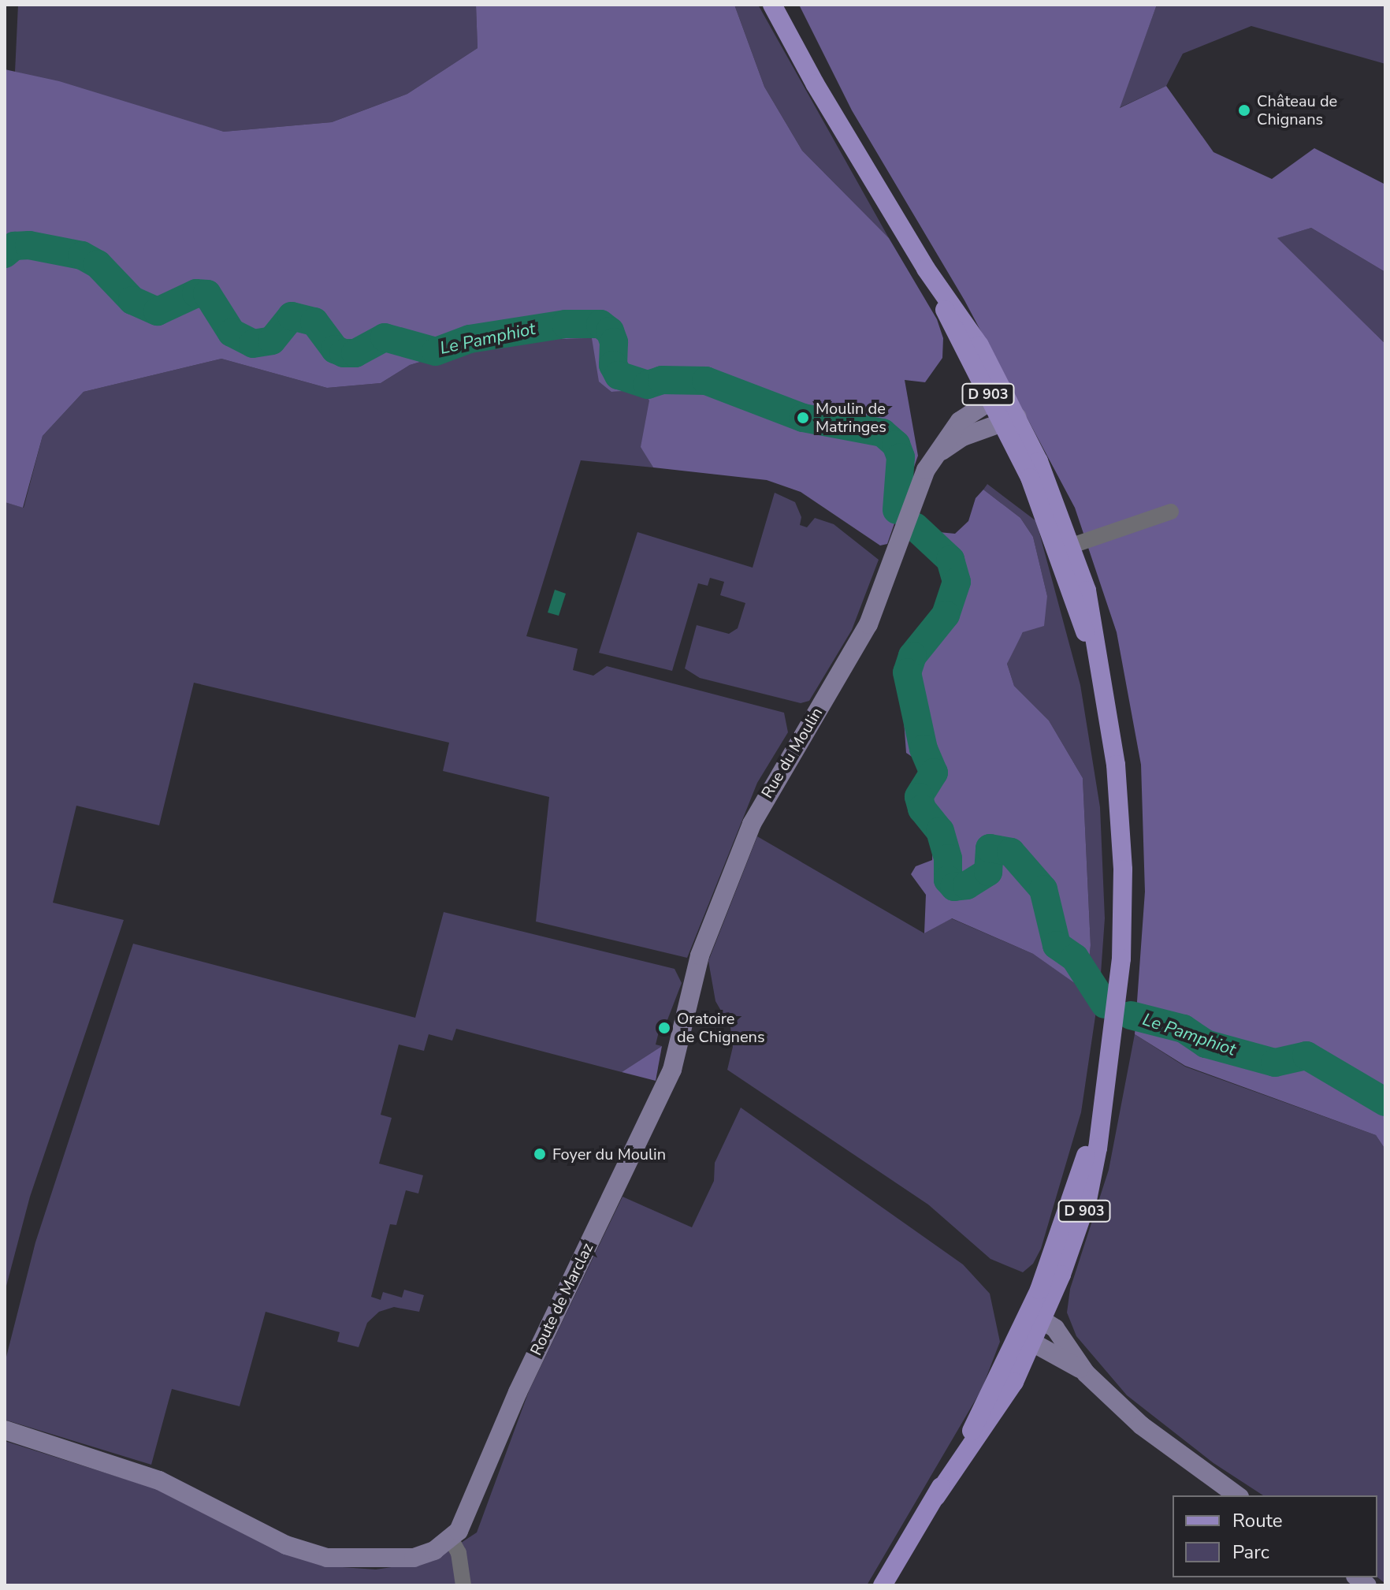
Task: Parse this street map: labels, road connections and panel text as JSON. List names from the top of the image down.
{
  "streets": {
    "main road": ["D 903"],
    "street": ["Rue du Moulin", "Route de Marclaz"]
  },
  "crossings": [
    ["D 903", "Rue du Moulin"],
    ["Rue du Moulin", "Route de Marclaz"]
  ],
  "water": ["Le Pamphiot"],
  "places": [
    "Château de Chignans",
    "Moulin de Matringes",
    "Oratoire de Chignens",
    "Foyer du Moulin"
  ],
  "legend": ["Route", "Parc"]
}
